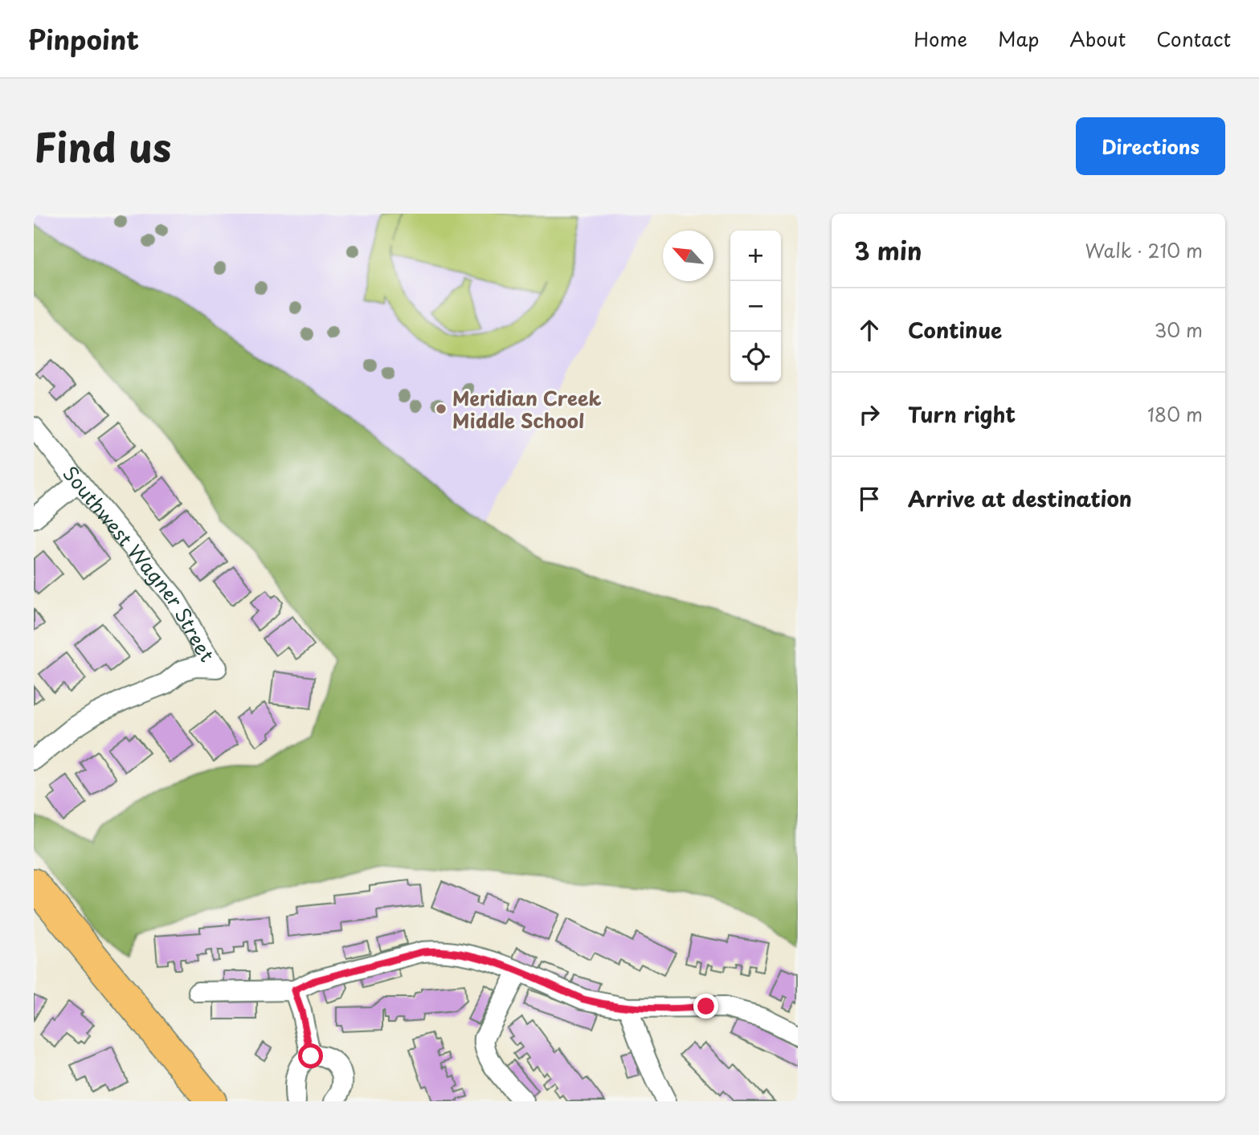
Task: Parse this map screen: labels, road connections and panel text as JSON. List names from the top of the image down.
{
  "streets": {
    "street": ["Southwest Wagner Street"]
  },
  "places": ["Meridian Creek Middle School"],
  "north": "top left",
  "page": {
    "header": "Pinpoint",
    "nav": [
      "Home",
      "Map",
      "About",
      "Contact"
    ],
    "title": "Find us",
    "buttons": "Directions",
    "heading": ["3 min", "Walk · 210 m"],
    "map_buttons": ["+", "−"],
    "list": [
      ["Continue", "30 m"],
      ["Turn right", "180 m"],
      "Arrive at destination"
    ]
  }
}
